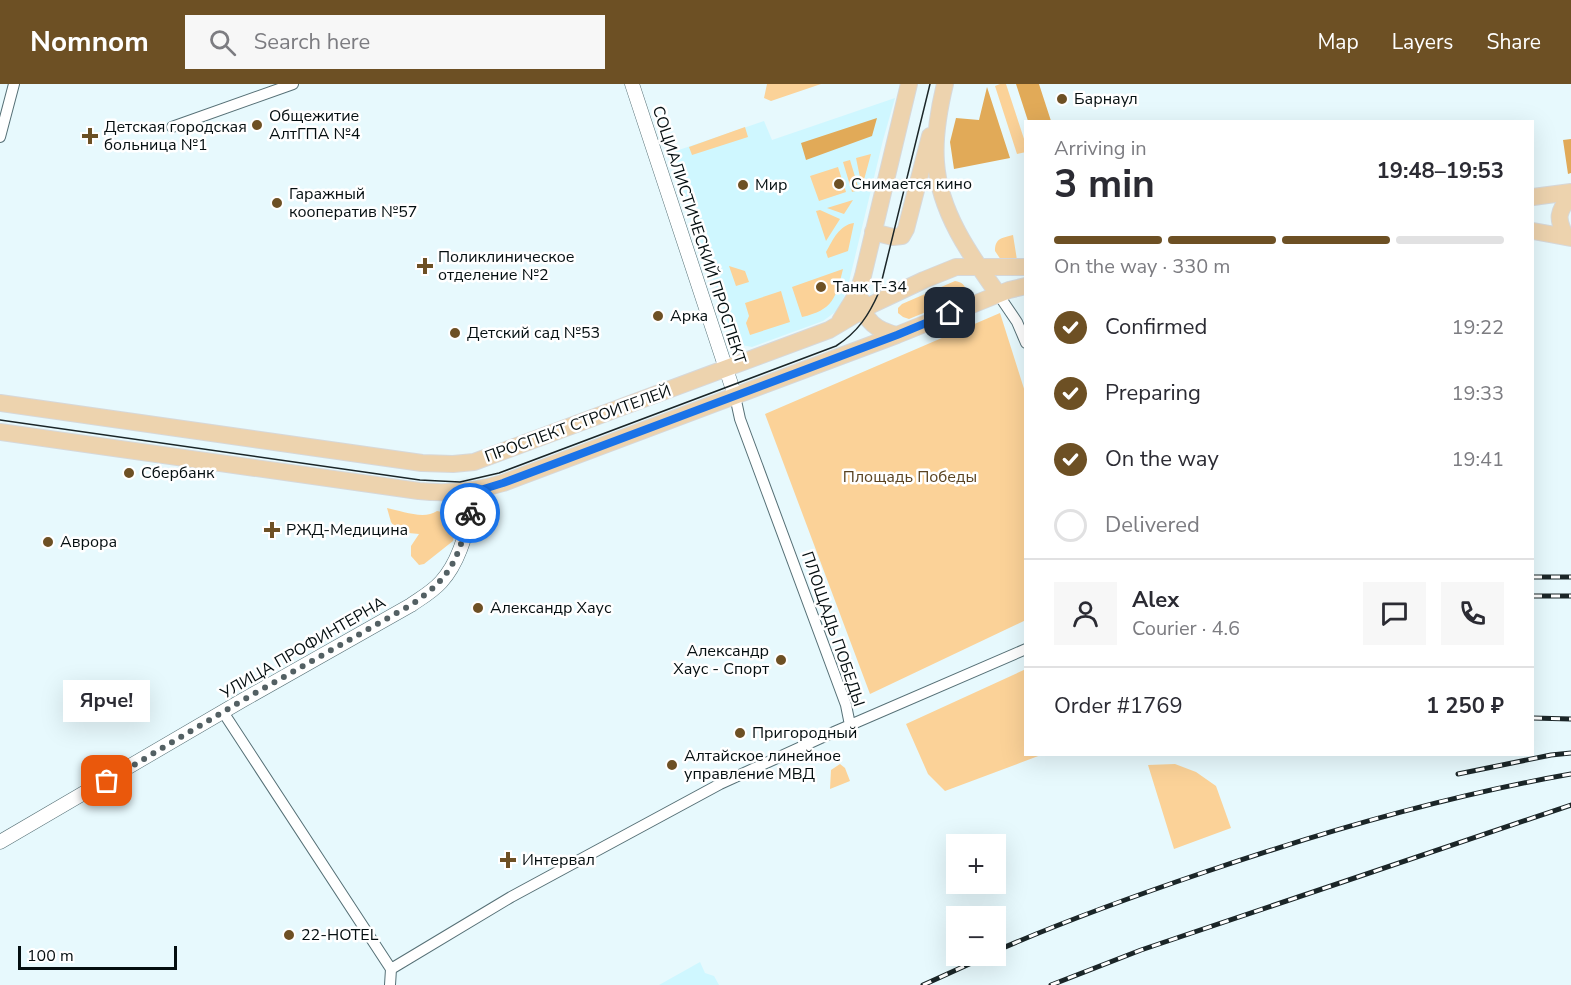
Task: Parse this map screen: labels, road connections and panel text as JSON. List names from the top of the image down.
{
  "streets": {
    "main road": ["ПРОСПЕКТ СТРОИТЕЛЕЙ"],
    "street": ["СОЦИАЛИСТИЧЕСКИЙ ПРОСПЕКТ", "ПЛОЩАДЬ ПОБЕДЫ", "УЛИЦА ПРОФИНТЕРНА"]
  },
  "crossings": [
    ["СОЦИАЛИСТИЧЕСКИЙ ПРОСПЕКТ", "ПРОСПЕКТ СТРОИТЕЛЕЙ"],
    ["СОЦИАЛИСТИЧЕСКИЙ ПРОСПЕКТ", "ПЛОЩАДЬ ПОБЕДЫ"],
    ["ПРОСПЕКТ СТРОИТЕЛЕЙ", "ПЛОЩАДЬ ПОБЕДЫ"],
    ["ПРОСПЕКТ СТРОИТЕЛЕЙ", "УЛИЦА ПРОФИНТЕРНА"]
  ],
  "parks": ["Площадь Победы"],
  "places": {
    "other": [
      "Барнаул",
      "Общежитие АлтГПА №4",
      "Снимается кино",
      "Мир",
      "Гаражный кооператив №57",
      "Танк Т-34",
      "Арка",
      "Детский сад №53",
      "Сбербанк",
      "Аврора",
      "Александр Хаус",
      "Александр Хаус - Спорт",
      "Пригородный",
      "Алтайское линейное управление МВД",
      "Ярче!",
      "22-HOTEL"
    ],
    "health": [
      "Детская городская больница №1",
      "Поликлиническое отделение №2",
      "РЖД-Медицина",
      "Интервал"
    ]
  },
  "scale_bar": "100 m",
  "page": {
    "header": "Nomnom",
    "search": "Search here",
    "nav": ["Map", "Layers", "Share"],
    "heading": ["3 min", "Arriving in", "19:48–19:53"],
    "panel": [
      "Alex",
      "Courier · 4.6",
      "Order #1769",
      "1 250 ₽"
    ],
    "bar": "On the way · 330 m",
    "list": [
      ["Confirmed", "19:22"],
      ["Preparing", "19:33"],
      ["On the way", "19:41"],
      "Delivered"
    ],
    "bubble": "Ярче!",
    "map_buttons": ["+", "−"],
    "scale": "100 m"
  }
}
